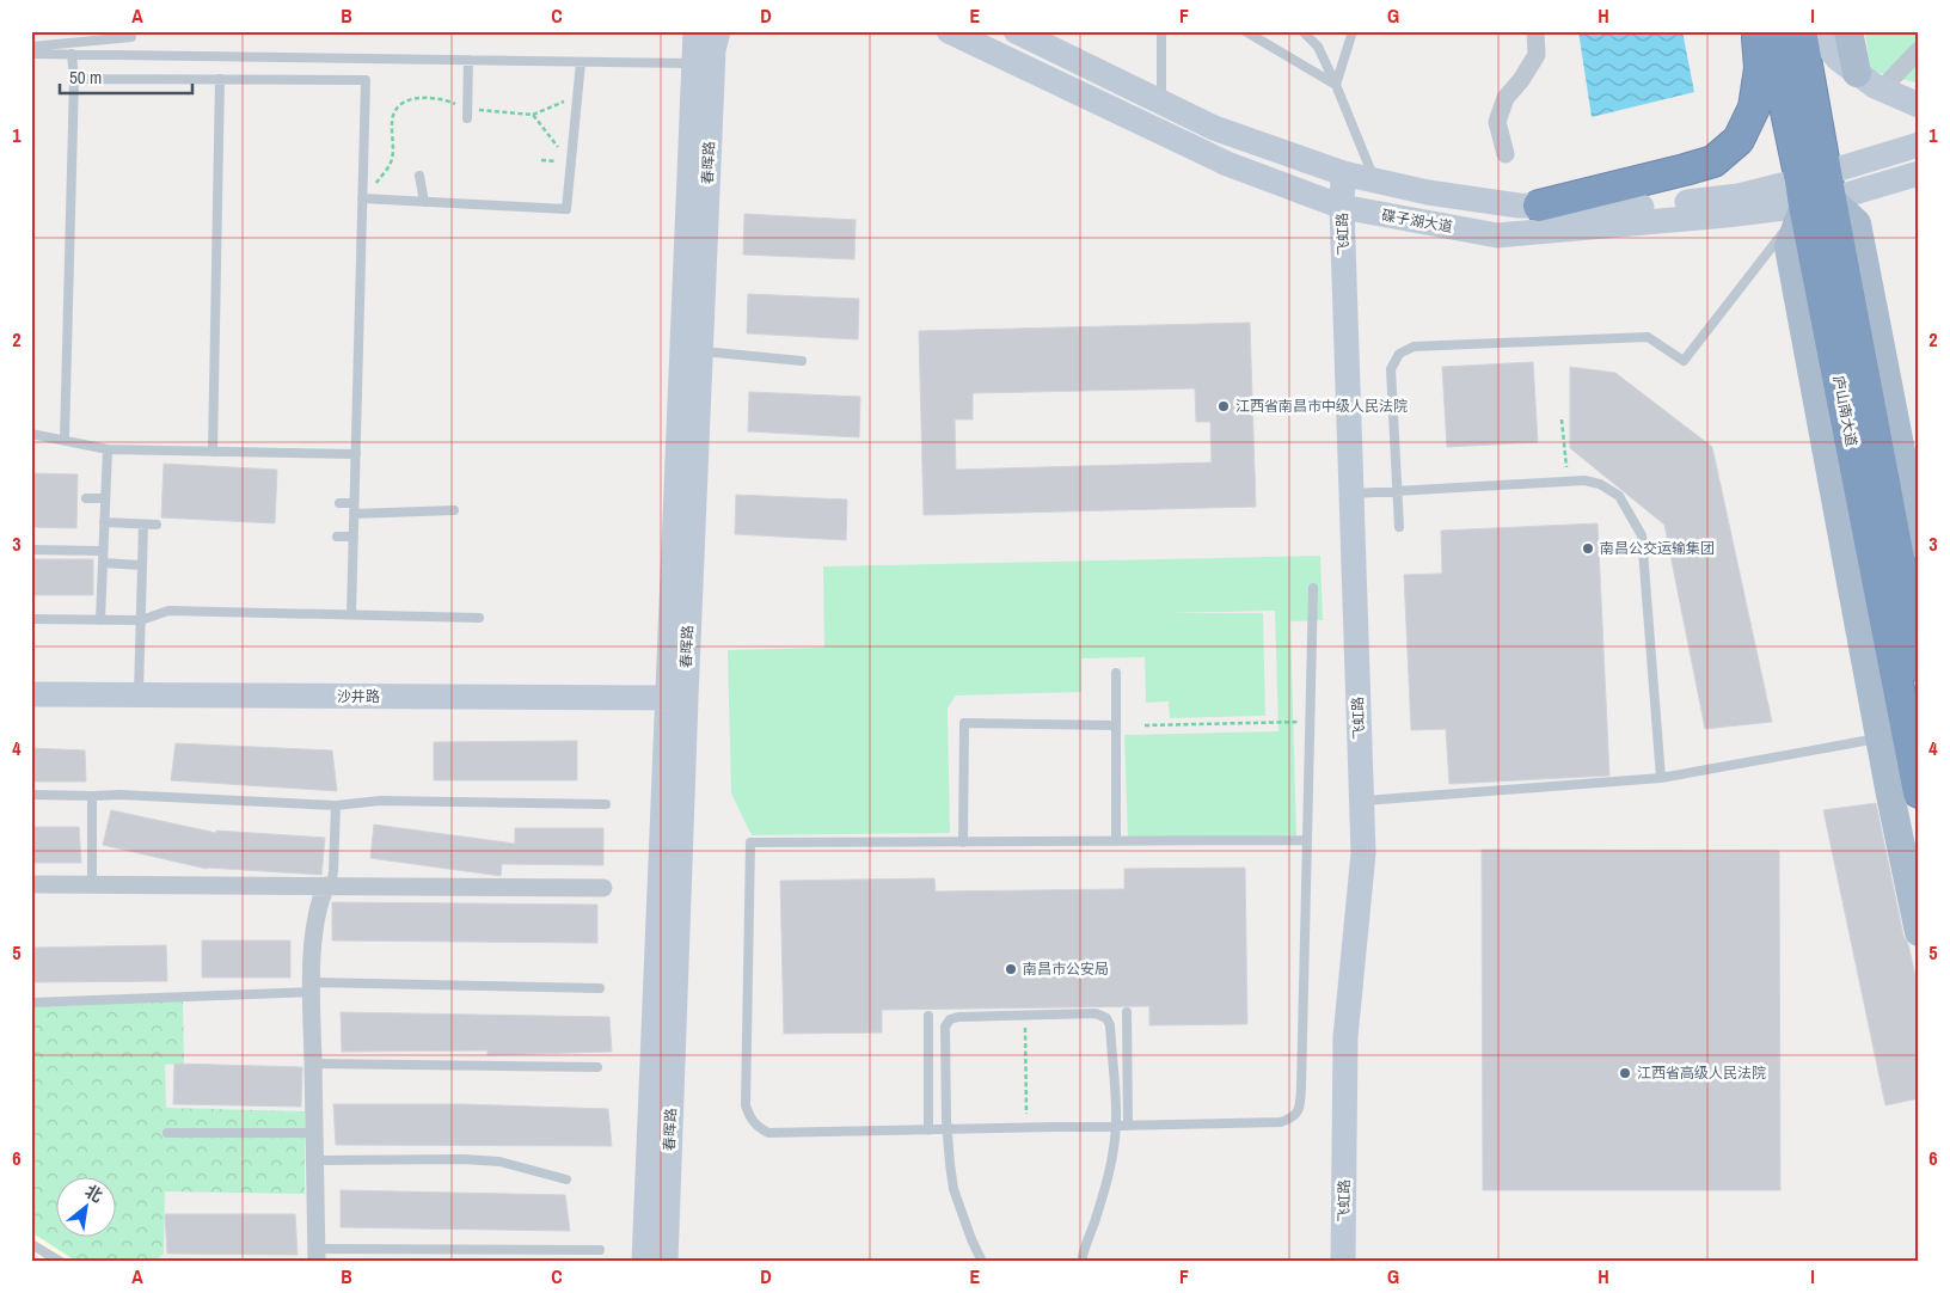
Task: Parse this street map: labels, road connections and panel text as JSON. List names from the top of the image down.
{
  "streets": {
    "highway": ["庐山南大道"],
    "street": [
      "春晖路",
      "碟子湖大道",
      "飞虹路",
      "沙井路"
    ]
  },
  "crossings": [
    ["春晖路", "沙井路"],
    ["碟子湖大道", "飞虹路"],
    ["碟子湖大道", "庐山南大道"]
  ],
  "places": [
    "江西省南昌市中级人民法院",
    "南昌公交运输集团",
    "南昌市公安局",
    "江西省高级人民法院"
  ],
  "scale_bar": "50 m",
  "north": "top right",
  "grid": {
    "columns": [
      "A",
      "B",
      "C",
      "D",
      "E",
      "F",
      "G",
      "H",
      "I"
    ],
    "rows": [
      "1",
      "2",
      "3",
      "4",
      "5",
      "6"
    ]
  }
}
